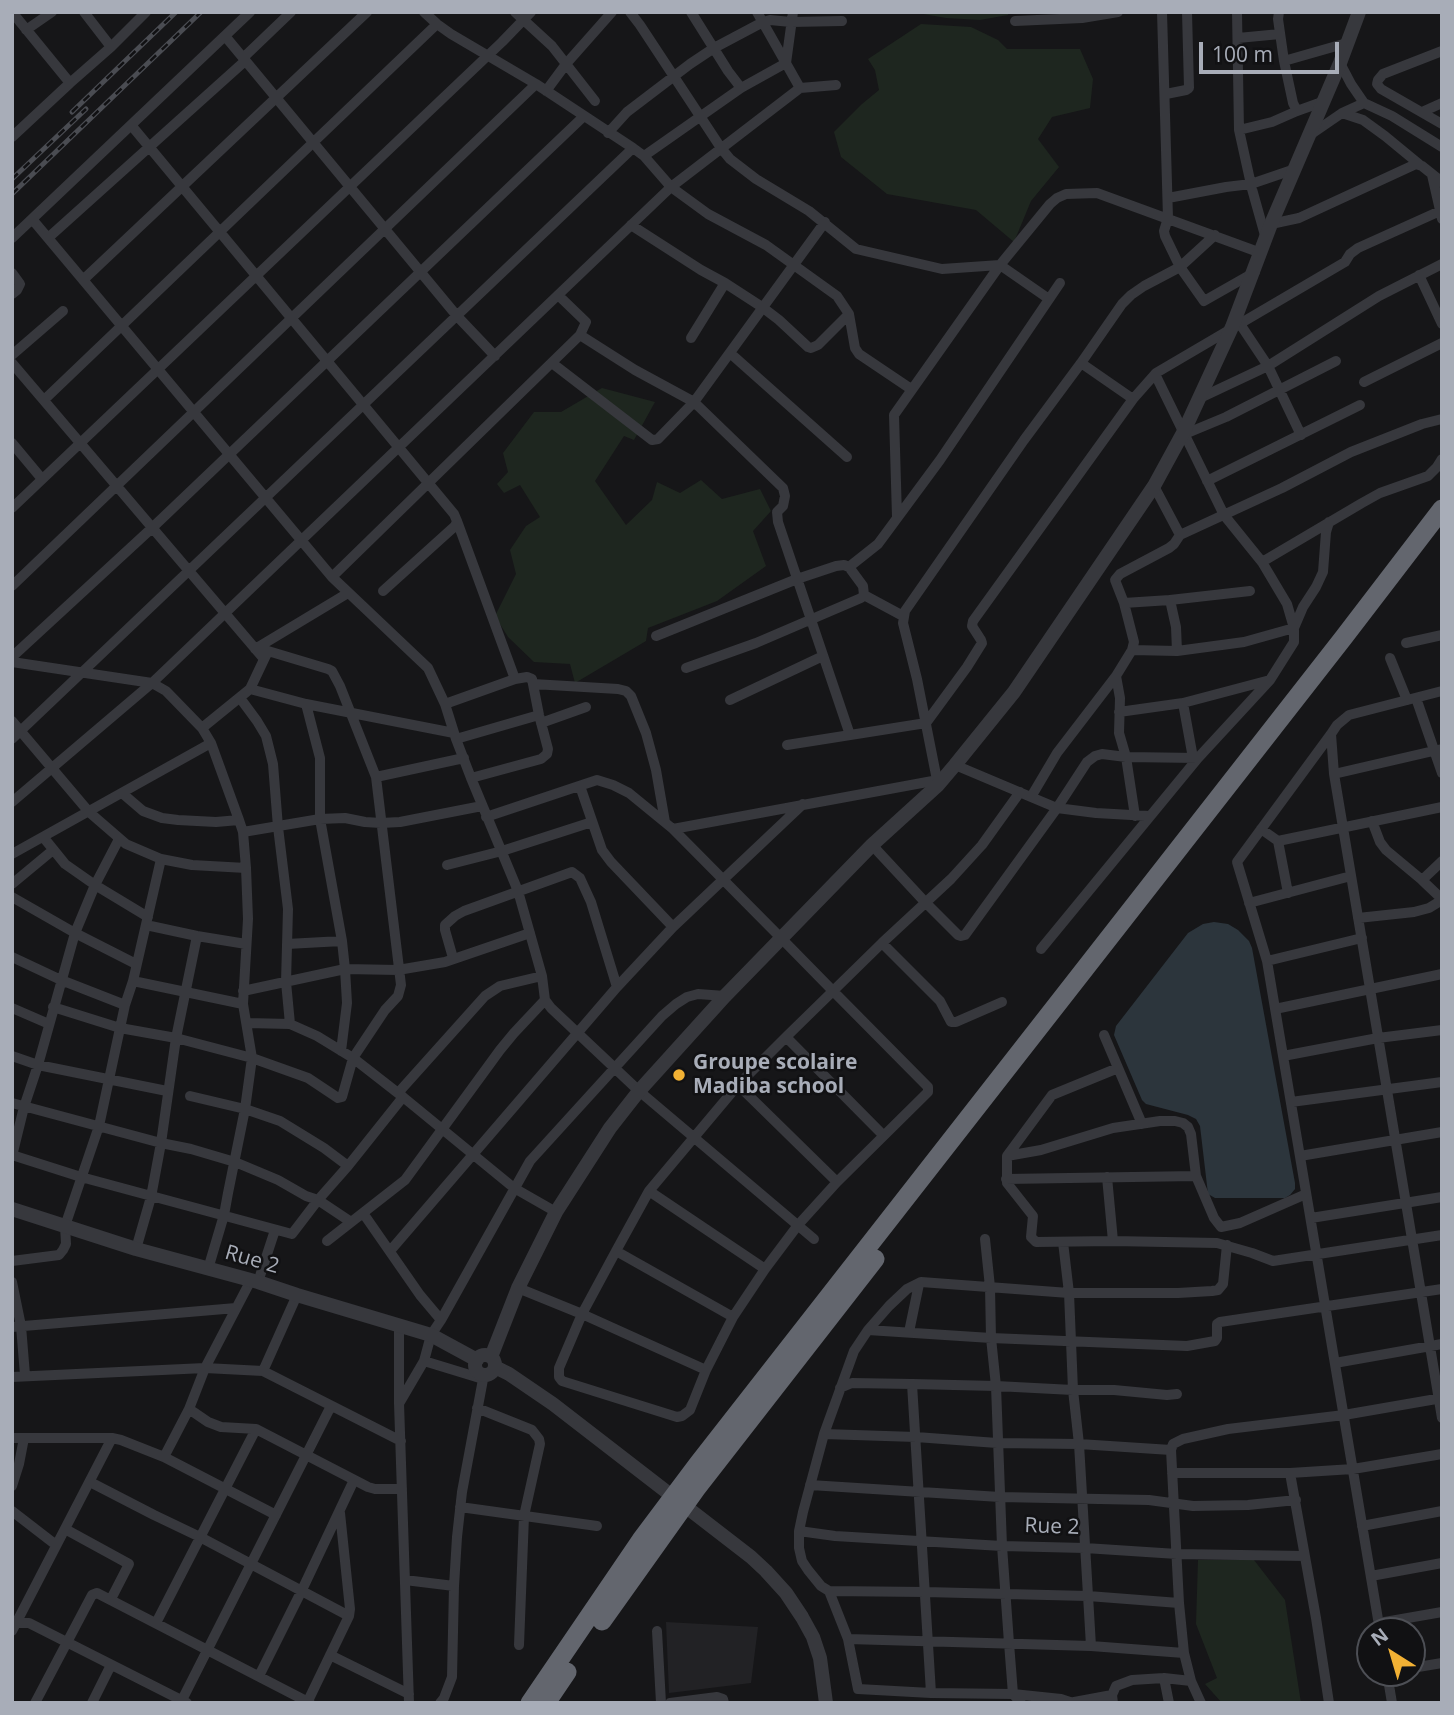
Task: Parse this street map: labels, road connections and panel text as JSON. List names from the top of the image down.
{
  "streets": {
    "street": ["Rue 2"]
  },
  "places": ["Groupe scolaire Madiba school"],
  "scale_bar": "100 m",
  "north": "top left"
}
